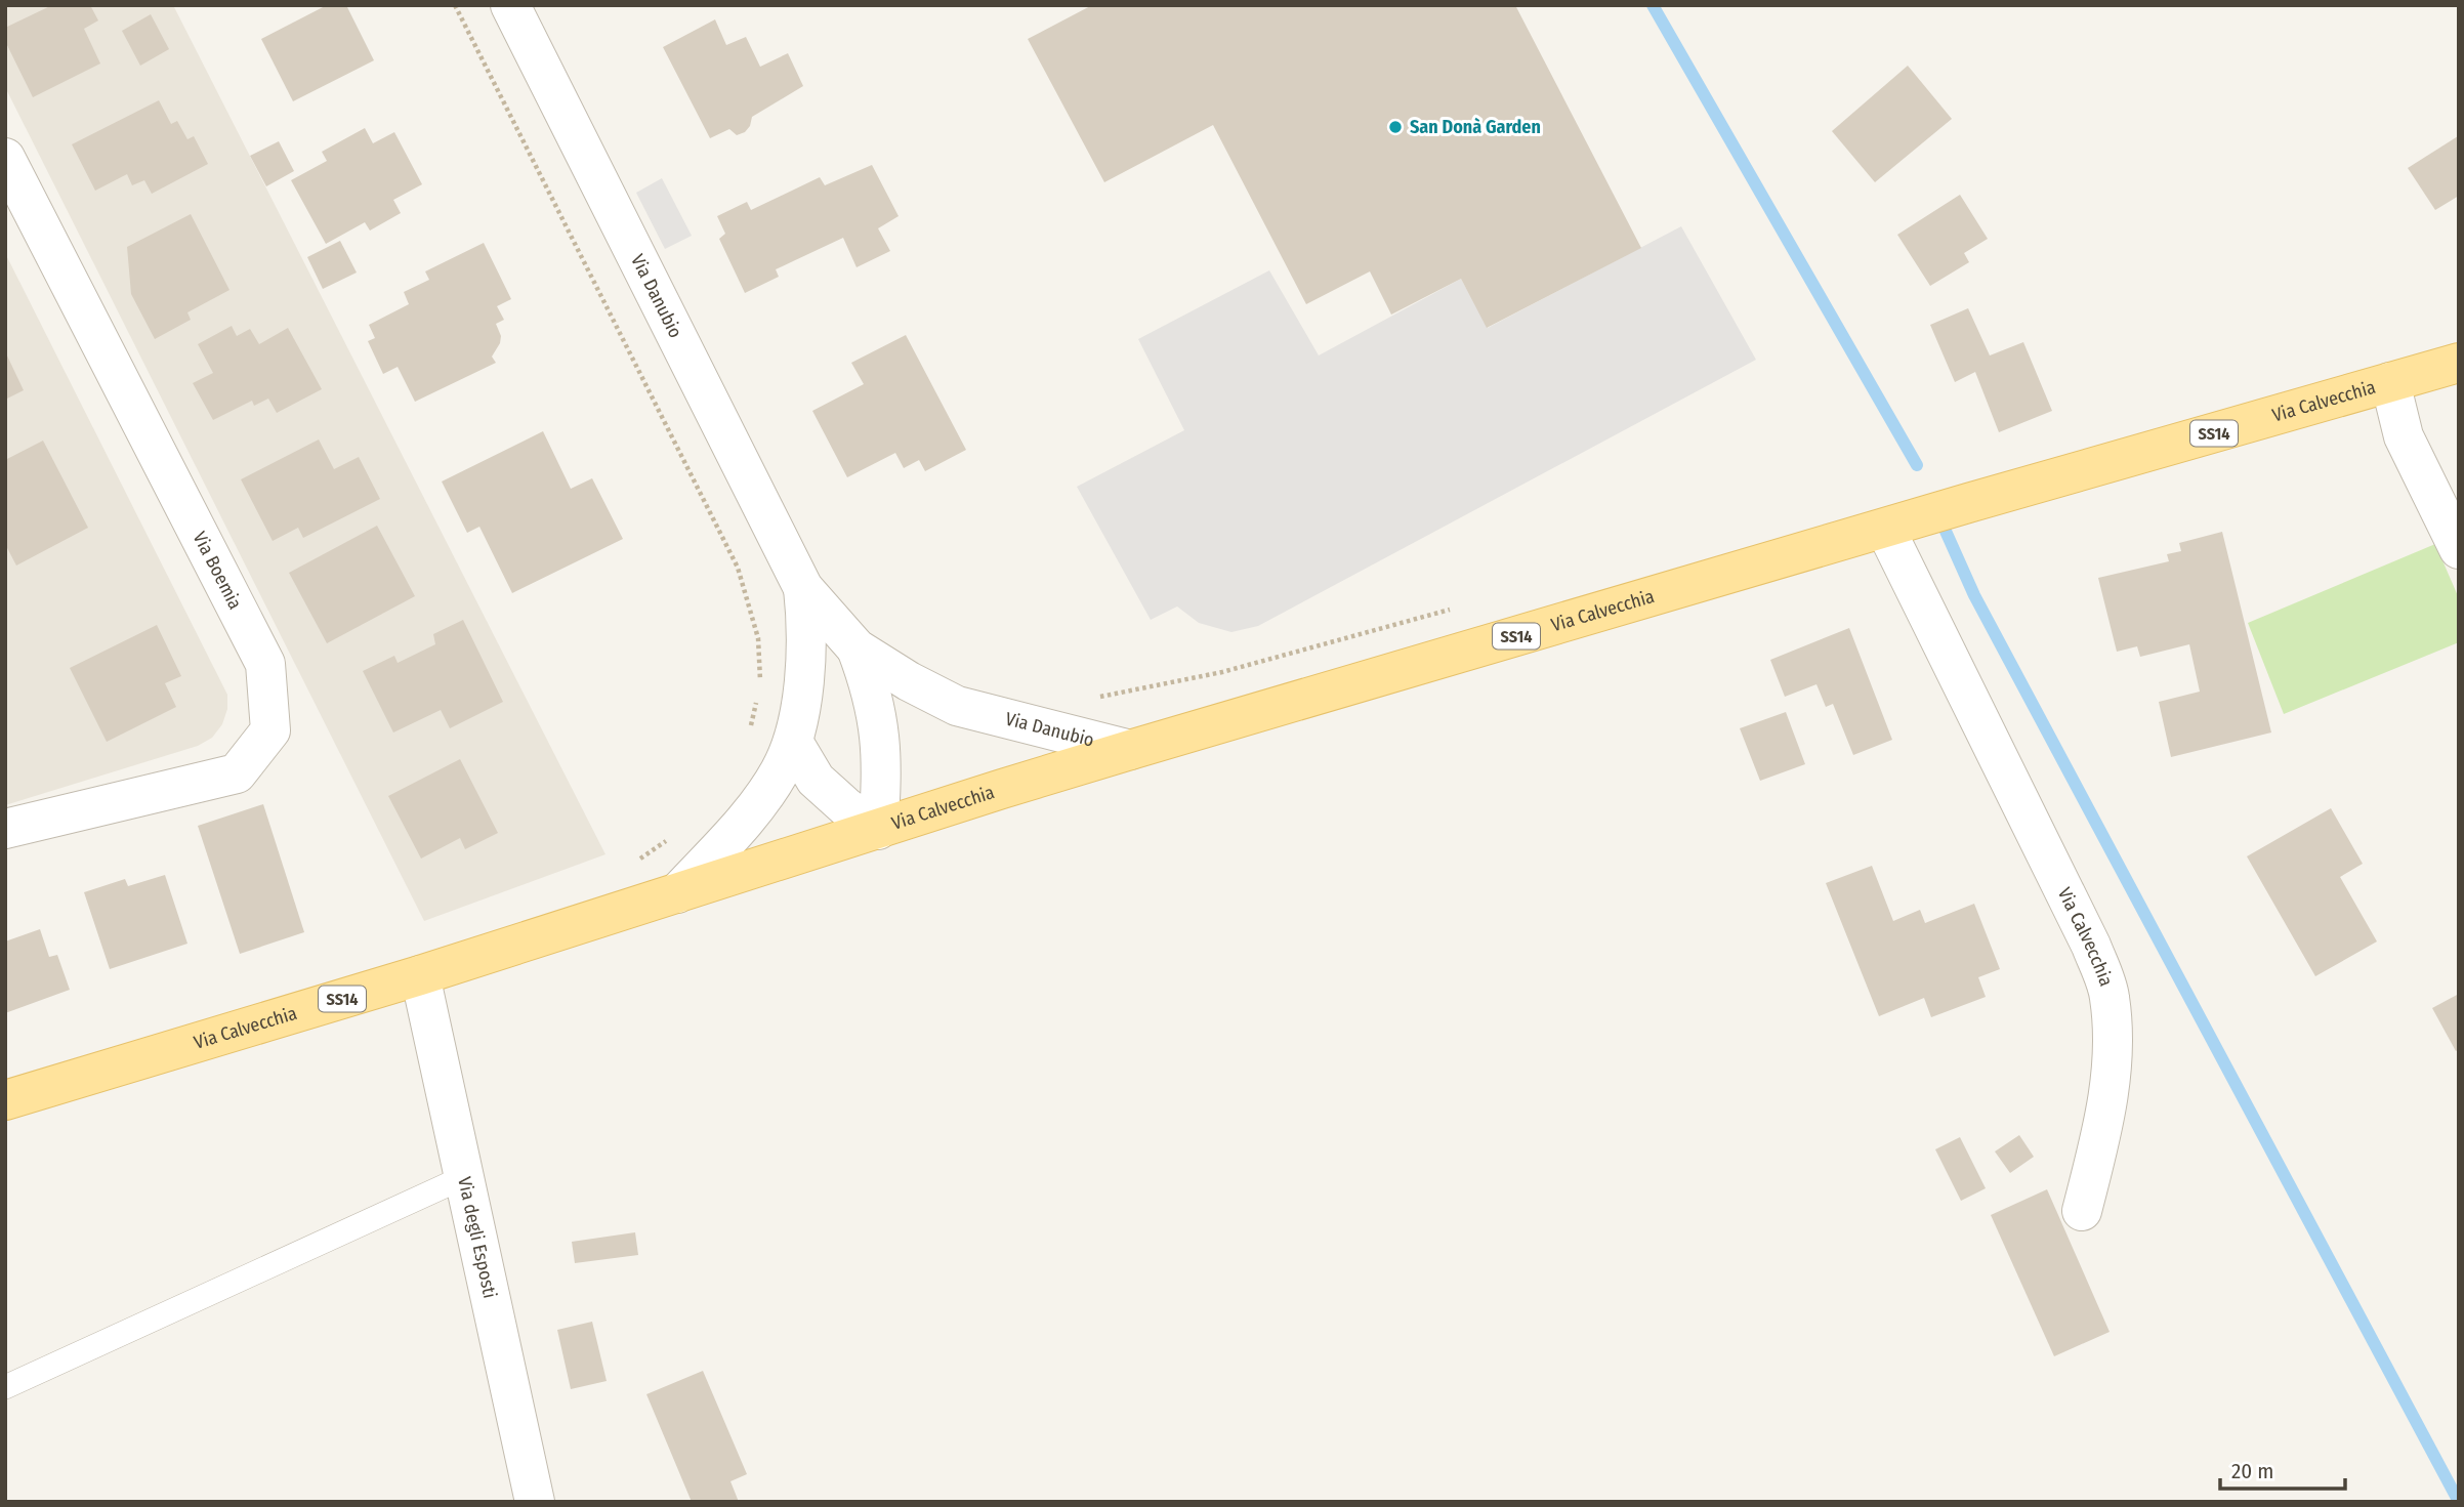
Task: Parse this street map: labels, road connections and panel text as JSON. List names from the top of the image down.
{
  "streets": {
    "main road": ["Via Calvecchia", "SS14"],
    "street": ["Via Danubio", "Via Boemia", "Via degli Esposti"]
  },
  "crossings": [
    ["Via Danubio", "Via Calvecchia"],
    ["Via Calvecchia", "Via degli Esposti"]
  ],
  "places": ["San Donà Garden"],
  "scale_bar": "20 m"
}
